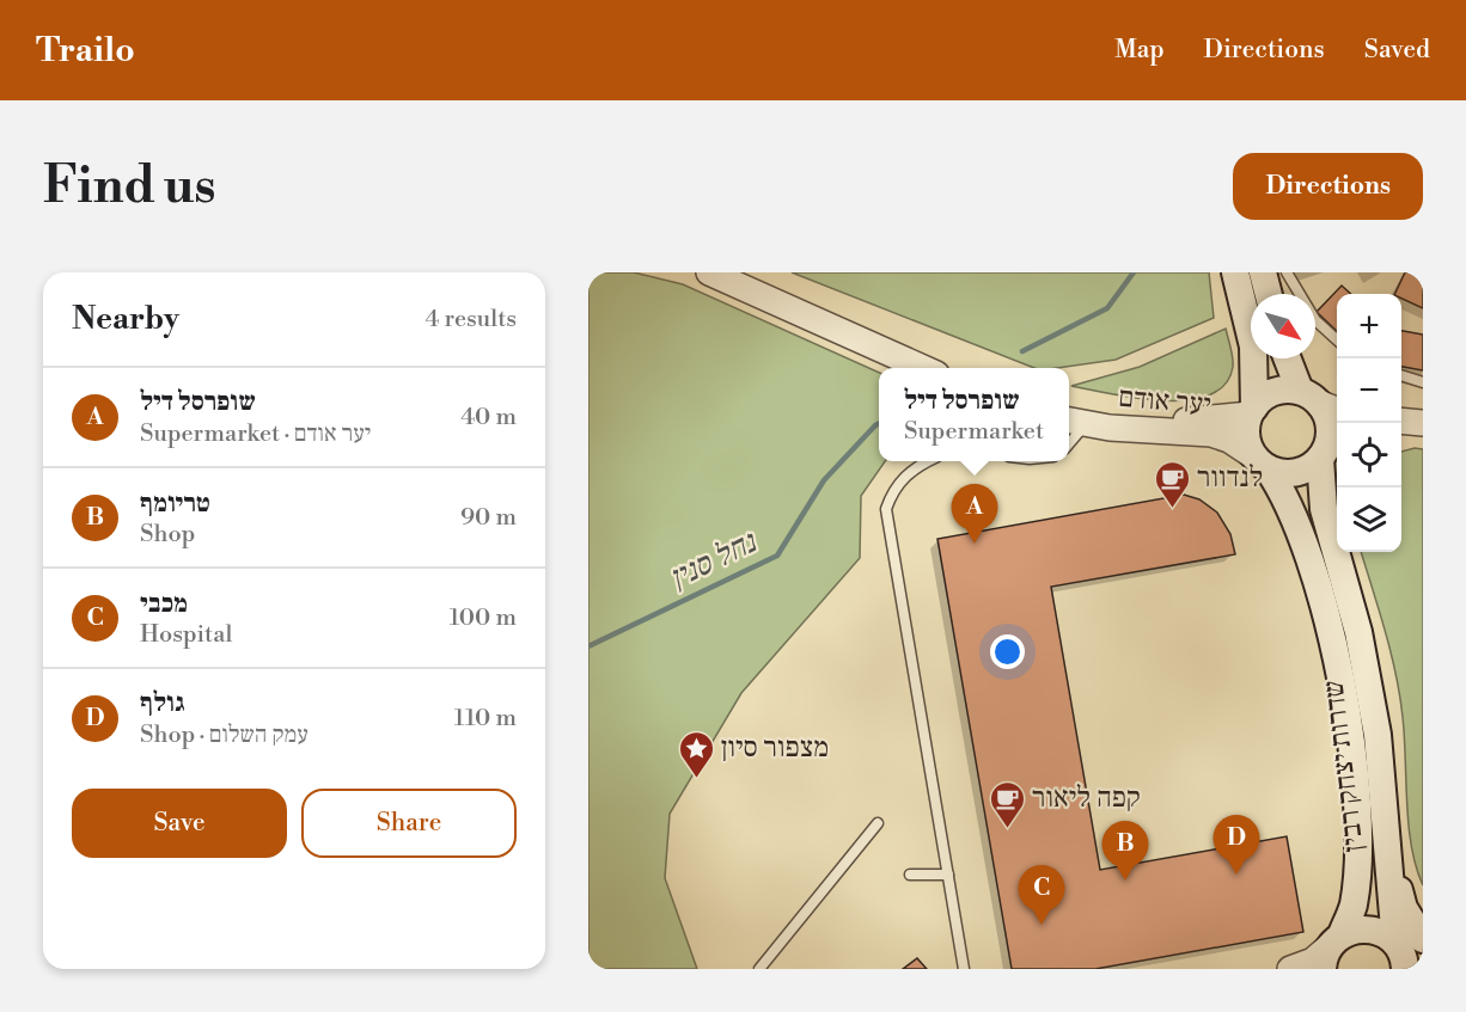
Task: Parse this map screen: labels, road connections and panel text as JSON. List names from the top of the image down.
{
  "streets": {
    "main road": ["שדרות יצחק רבין"],
    "street": ["יער אודם"]
  },
  "crossings": [
    ["יער אודם", "שדרות יצחק רבין"]
  ],
  "water": ["נחל סנין"],
  "places": {
    "cafe": ["לנדוור", "קפה ליאור"],
    "place": ["מצפור סיון"]
  },
  "north": "bottom right",
  "page": {
    "header": "Trailo",
    "nav": ["Map", "Directions", "Saved"],
    "buttons": [
      "Directions",
      ["Save", "Share"]
    ],
    "title": "Find us",
    "heading": ["Nearby", "4 results"],
    "map_buttons": ["+", "−"],
    "list": [
      {
        "mark": "A",
        "name": "שופרסל דיל",
        "note": "Supermarket · יער אודם",
        "value": "40 m"
      },
      {
        "mark": "B",
        "name": "טריומף",
        "note": "Shop",
        "value": "90 m"
      },
      {
        "mark": "C",
        "name": "מכבי",
        "note": "Hospital",
        "value": "100 m"
      },
      {
        "mark": "D",
        "name": "גולף",
        "note": "Shop · עמק השלום",
        "value": "110 m"
      }
    ],
    "popup": ["שופרסל דיל", "Supermarket"],
    "pins": [
      "A",
      "D",
      "B",
      "C"
    ]
  }
}
